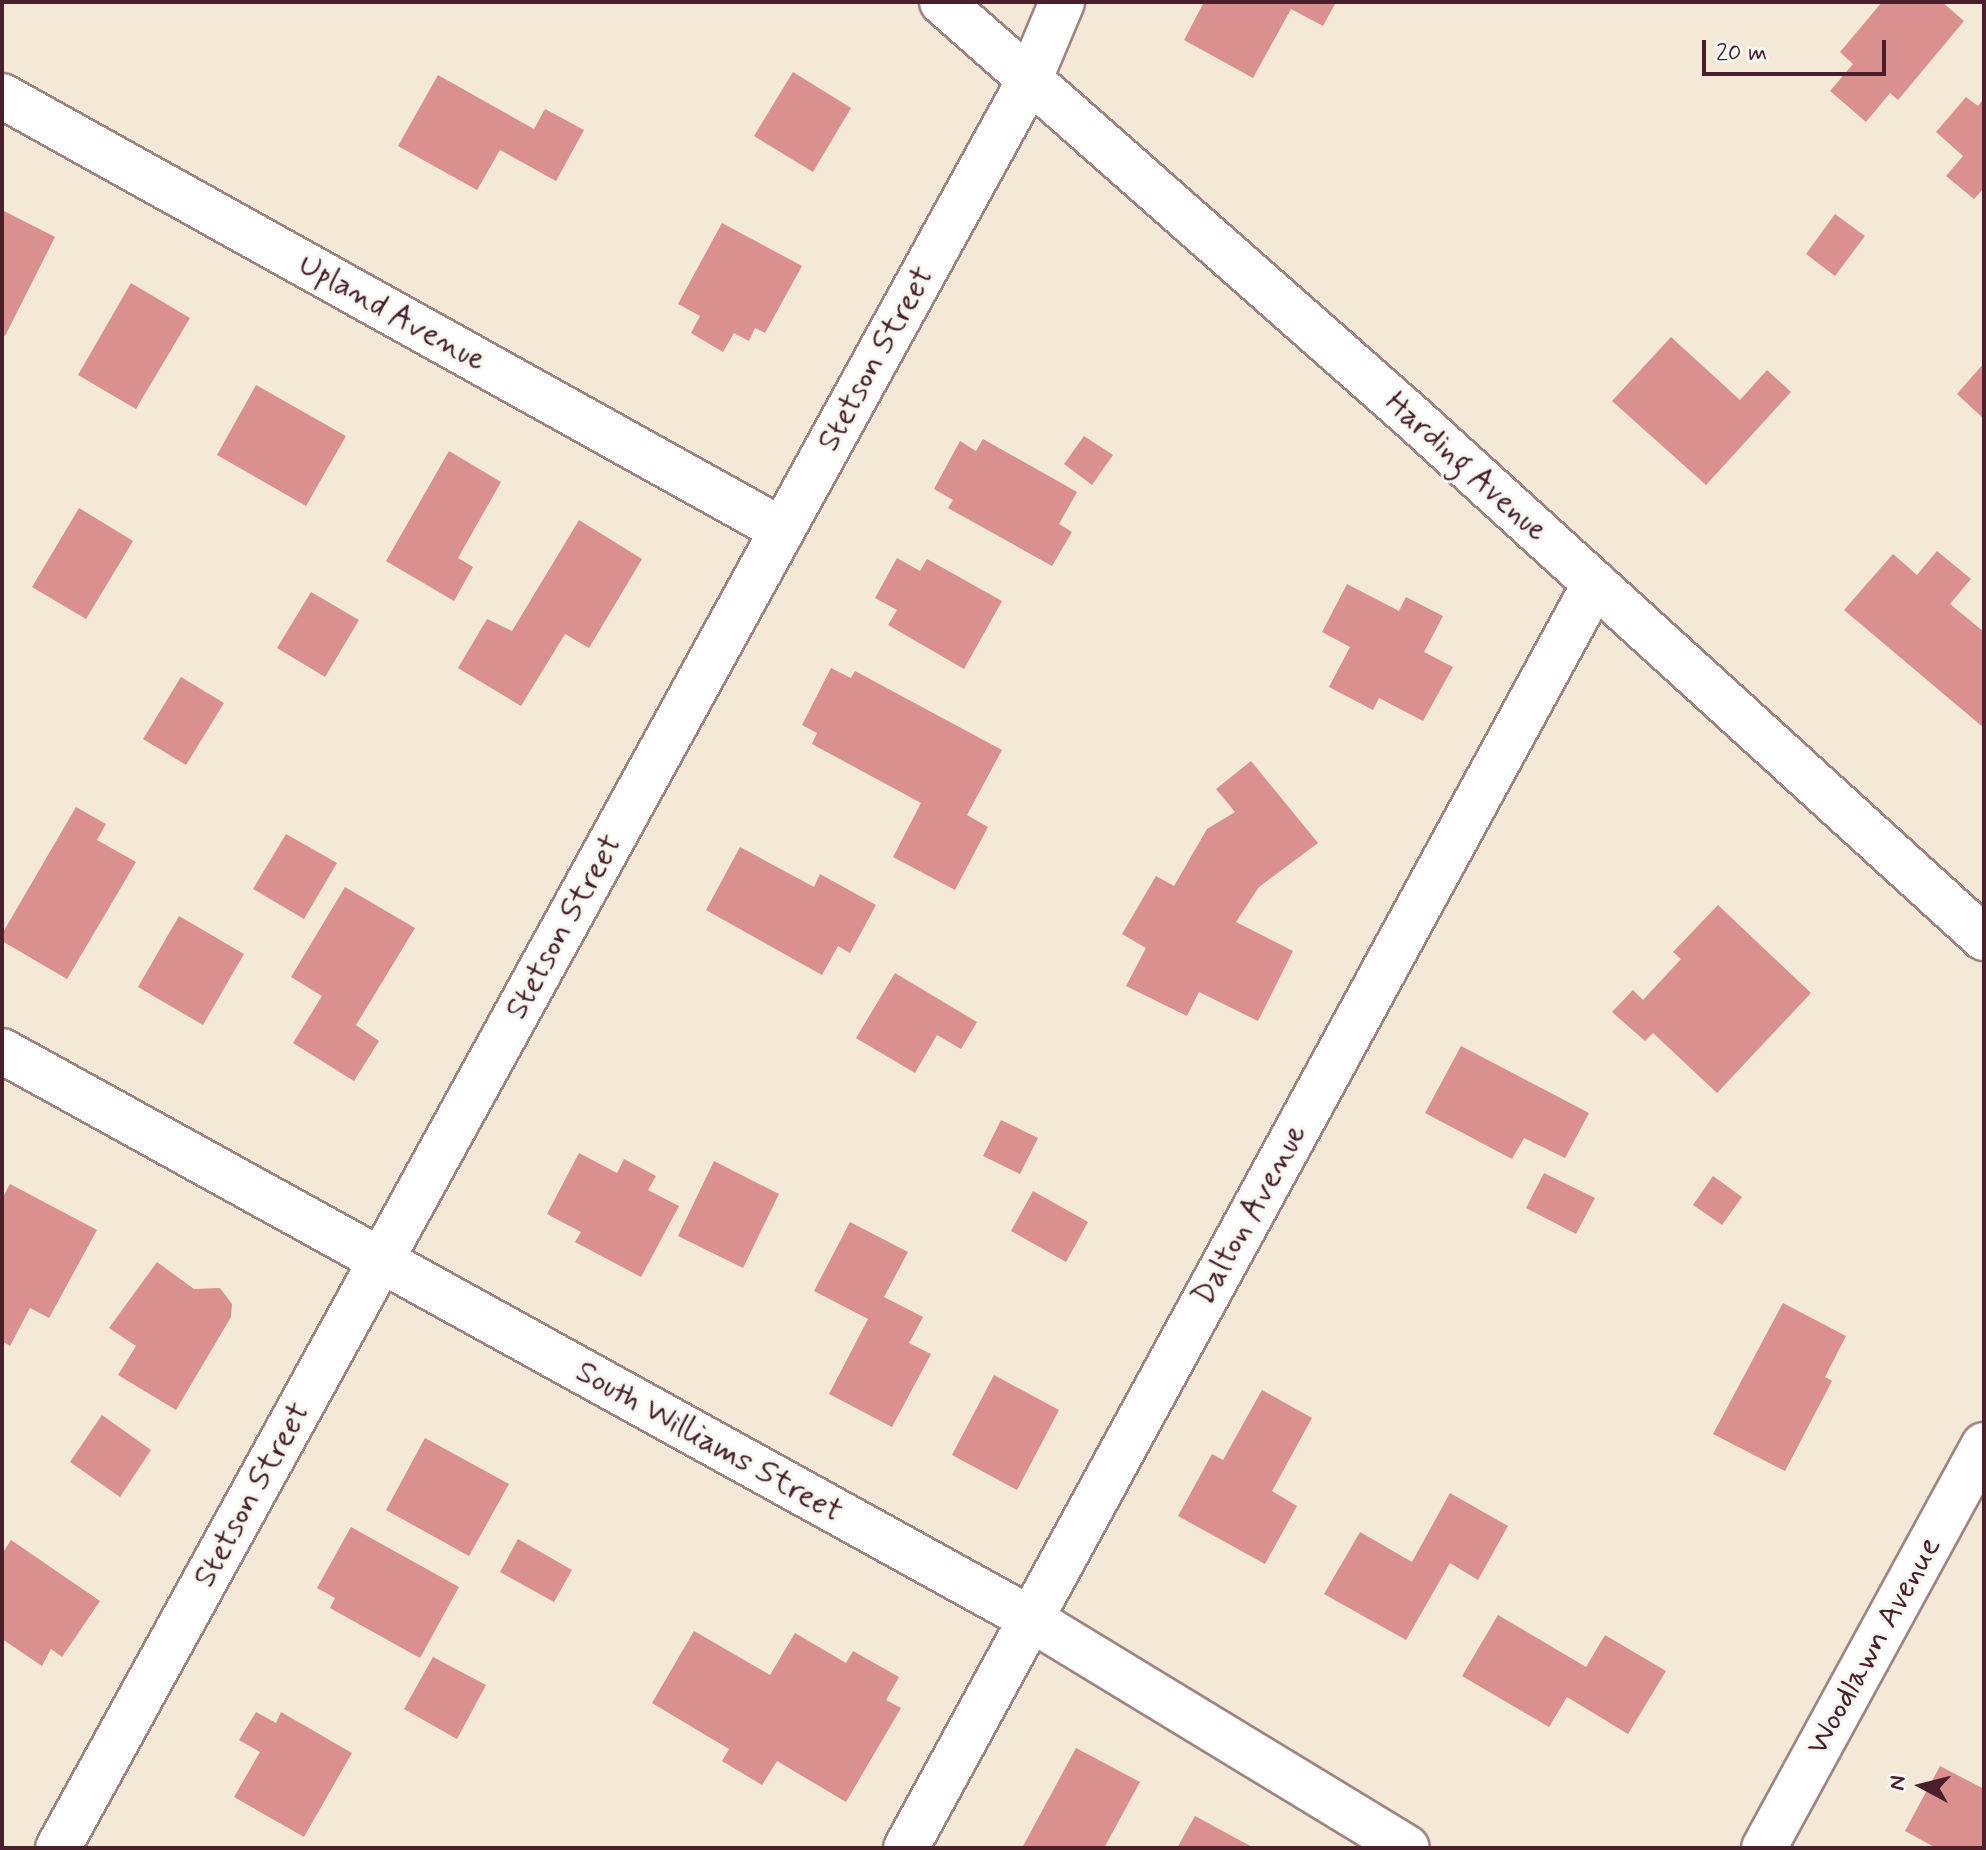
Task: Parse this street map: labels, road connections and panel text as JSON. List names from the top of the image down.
{
  "streets": {
    "street": [
      "Upland Avenue",
      "Stetson Street",
      "Harding Avenue",
      "Dalton Avenue",
      "South Williams Street",
      "Woodlawn Avenue"
    ]
  },
  "crossings": [
    ["Upland Avenue", "Stetson Street"],
    ["Stetson Street", "Harding Avenue"],
    ["Stetson Street", "South Williams Street"],
    ["Harding Avenue", "Dalton Avenue"],
    ["Dalton Avenue", "South Williams Street"]
  ],
  "scale_bar": "20 m",
  "north": "left"
}
